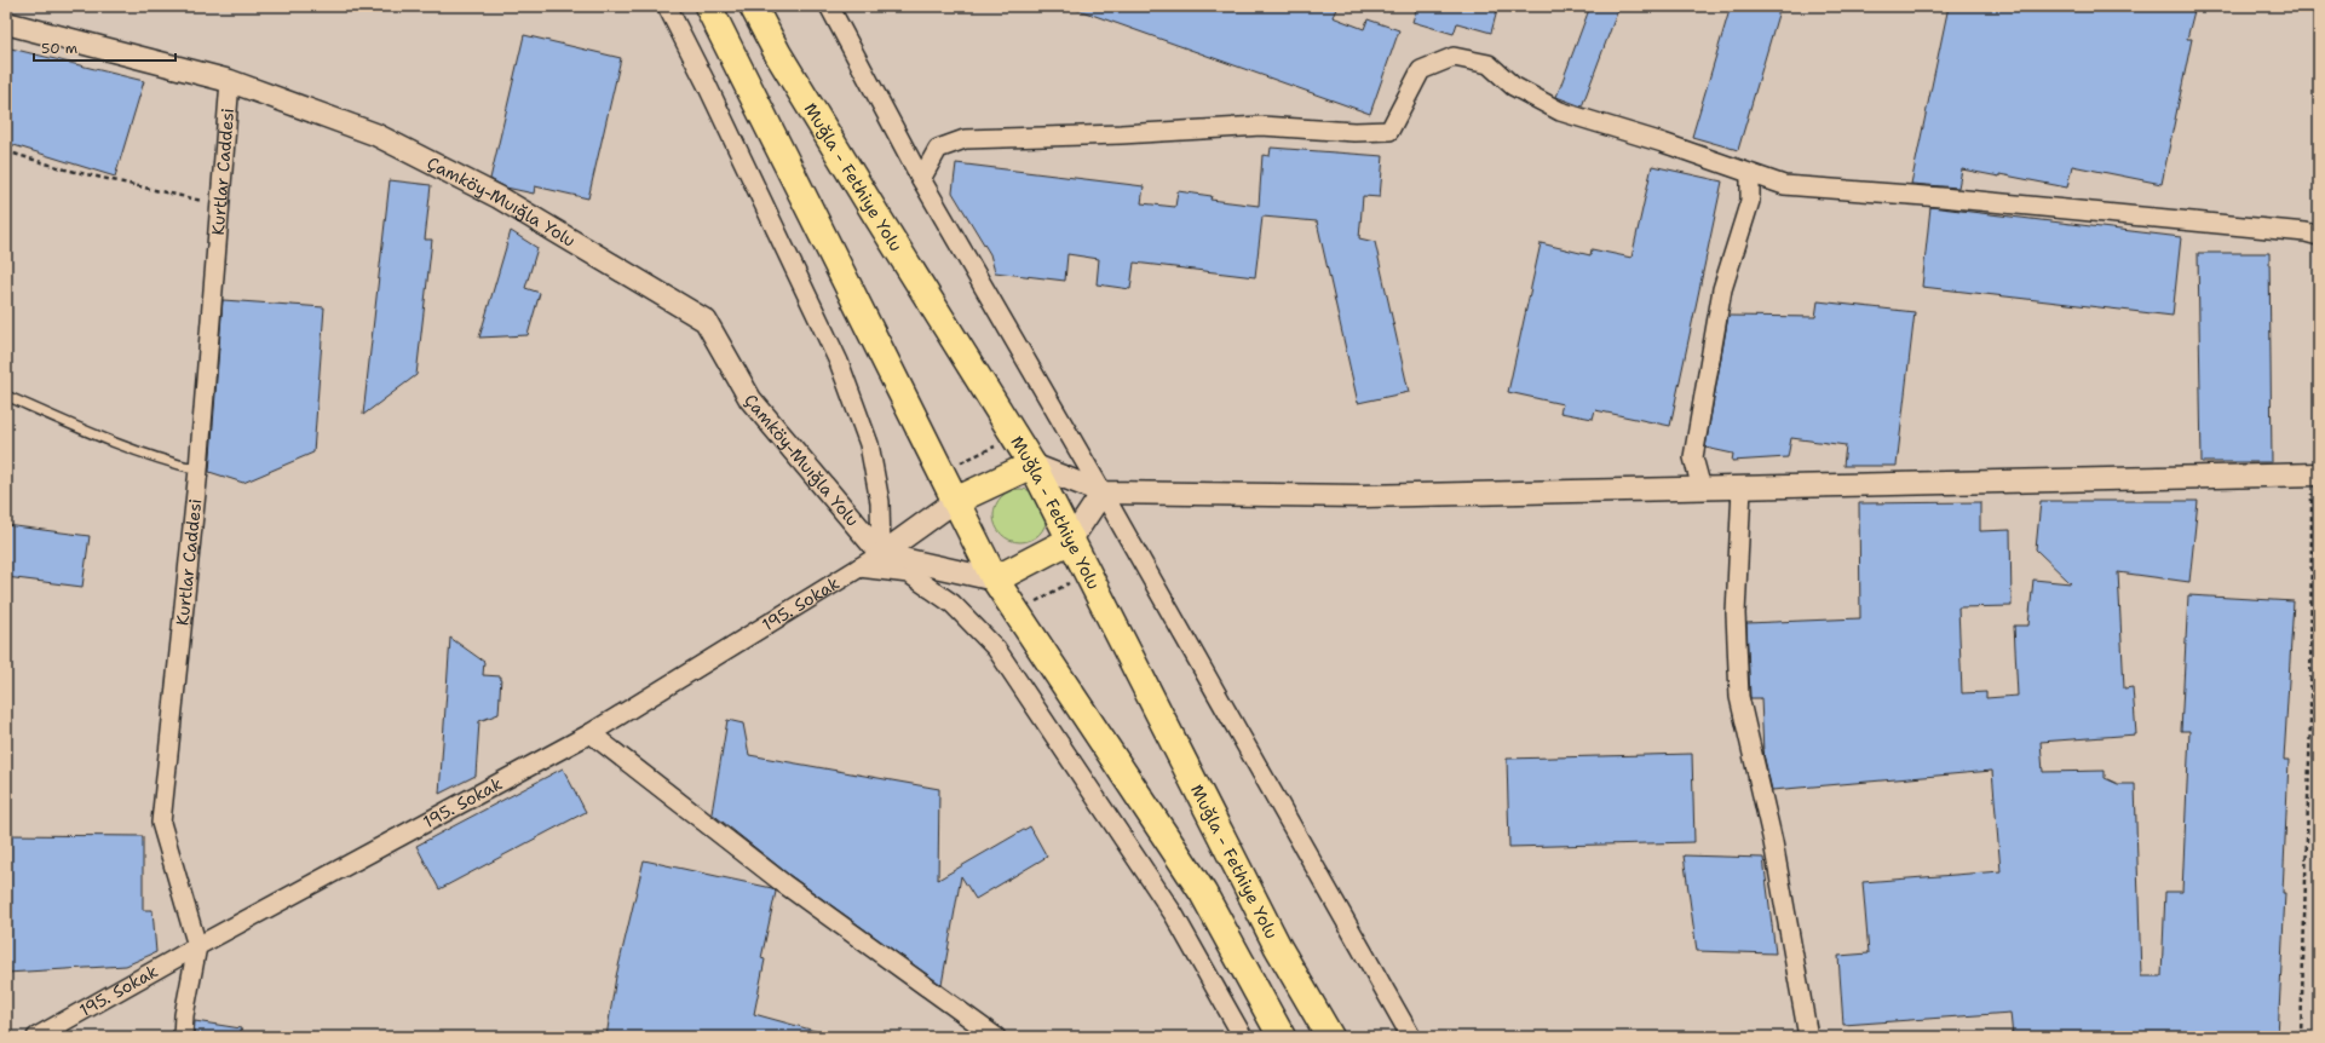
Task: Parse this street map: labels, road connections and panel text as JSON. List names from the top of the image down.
{
  "streets": {
    "highway": ["Muğla - Fethiye Yolu"],
    "street": ["Kurtlar Caddesi", "Çamköy-Muığla Yolu", "195. Sokak"]
  },
  "crossings": [
    ["Kurtlar Caddesi", "Çamköy-Muığla Yolu"],
    ["Kurtlar Caddesi", "195. Sokak"],
    ["Çamköy-Muığla Yolu", "195. Sokak"]
  ],
  "scale_bar": "50 m"
}
